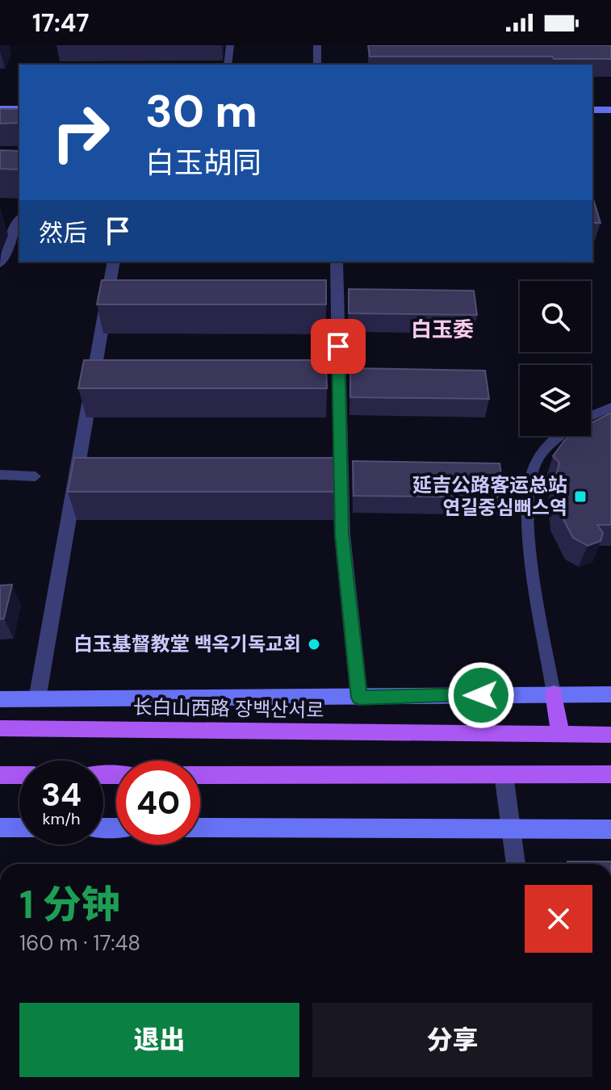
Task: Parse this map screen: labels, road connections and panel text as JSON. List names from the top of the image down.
{
  "streets": {
    "main road": ["长白山西路 장백산서로"]
  },
  "districts": ["白玉委"],
  "places": {
    "transit": ["延吉公路客运总站 연길중심뻐스역"],
    "other": ["白玉基督教堂 백옥기독교회"]
  },
  "page": {
    "status": "17:47",
    "turn": ["30 m", "白玉胡同"],
    "then": "然后",
    "speed": "34 km/h",
    "limit": "40",
    "heading": ["1 分钟", "160 m · 17:48"],
    "buttons": ["退出", "分享"]
  }
}
